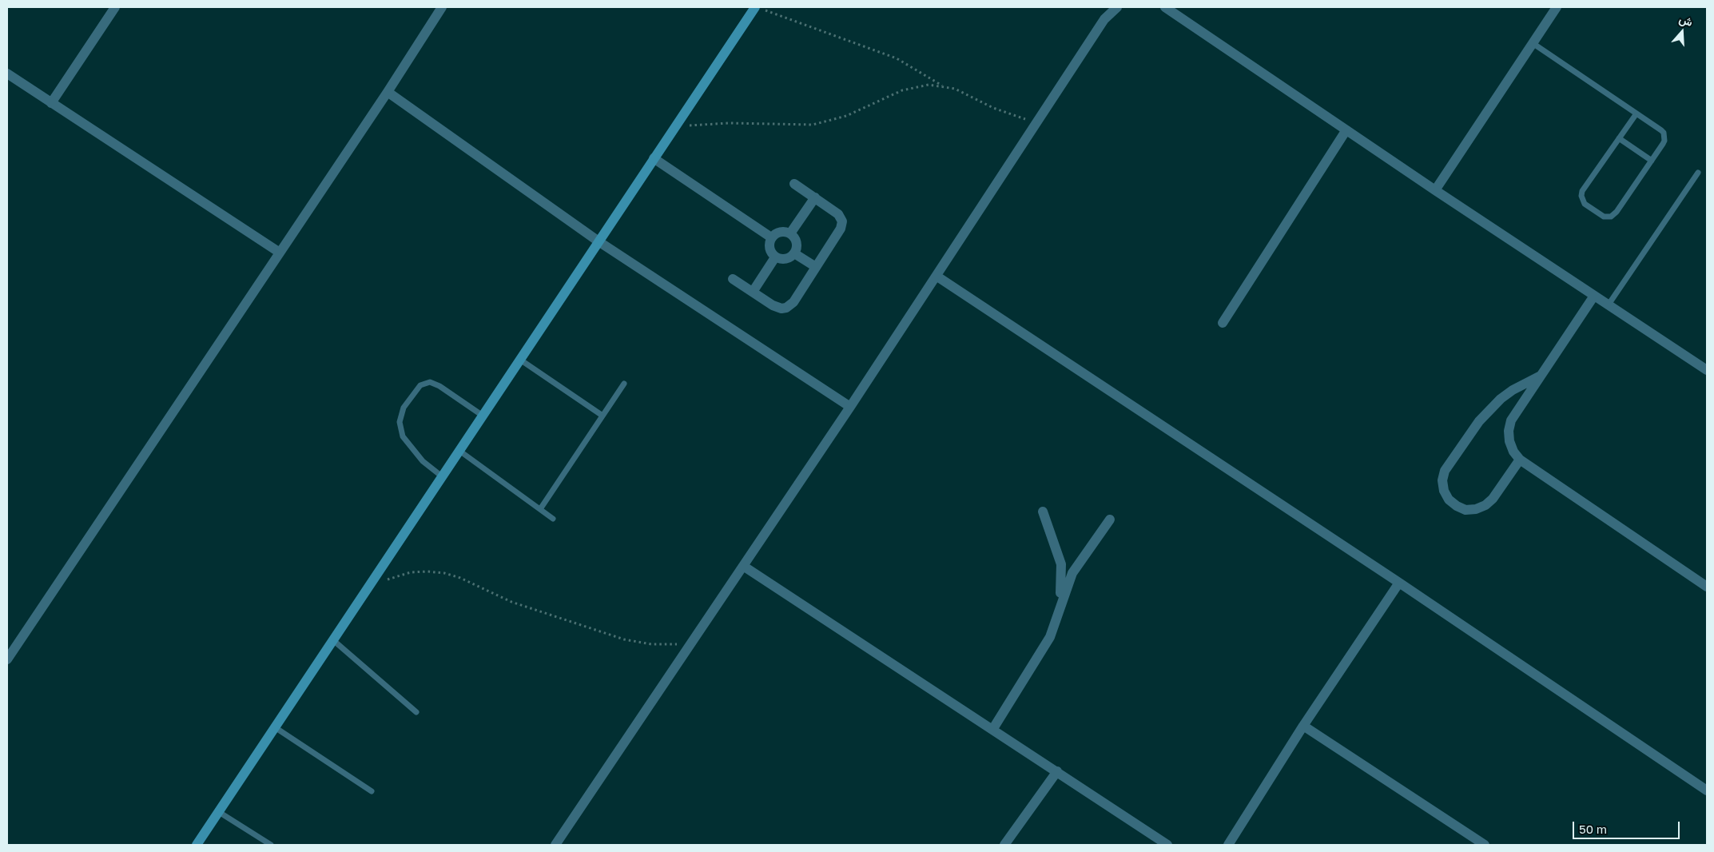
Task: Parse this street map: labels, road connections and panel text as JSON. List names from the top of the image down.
{
  "scale_bar": "50 m",
  "north": "top"
}
